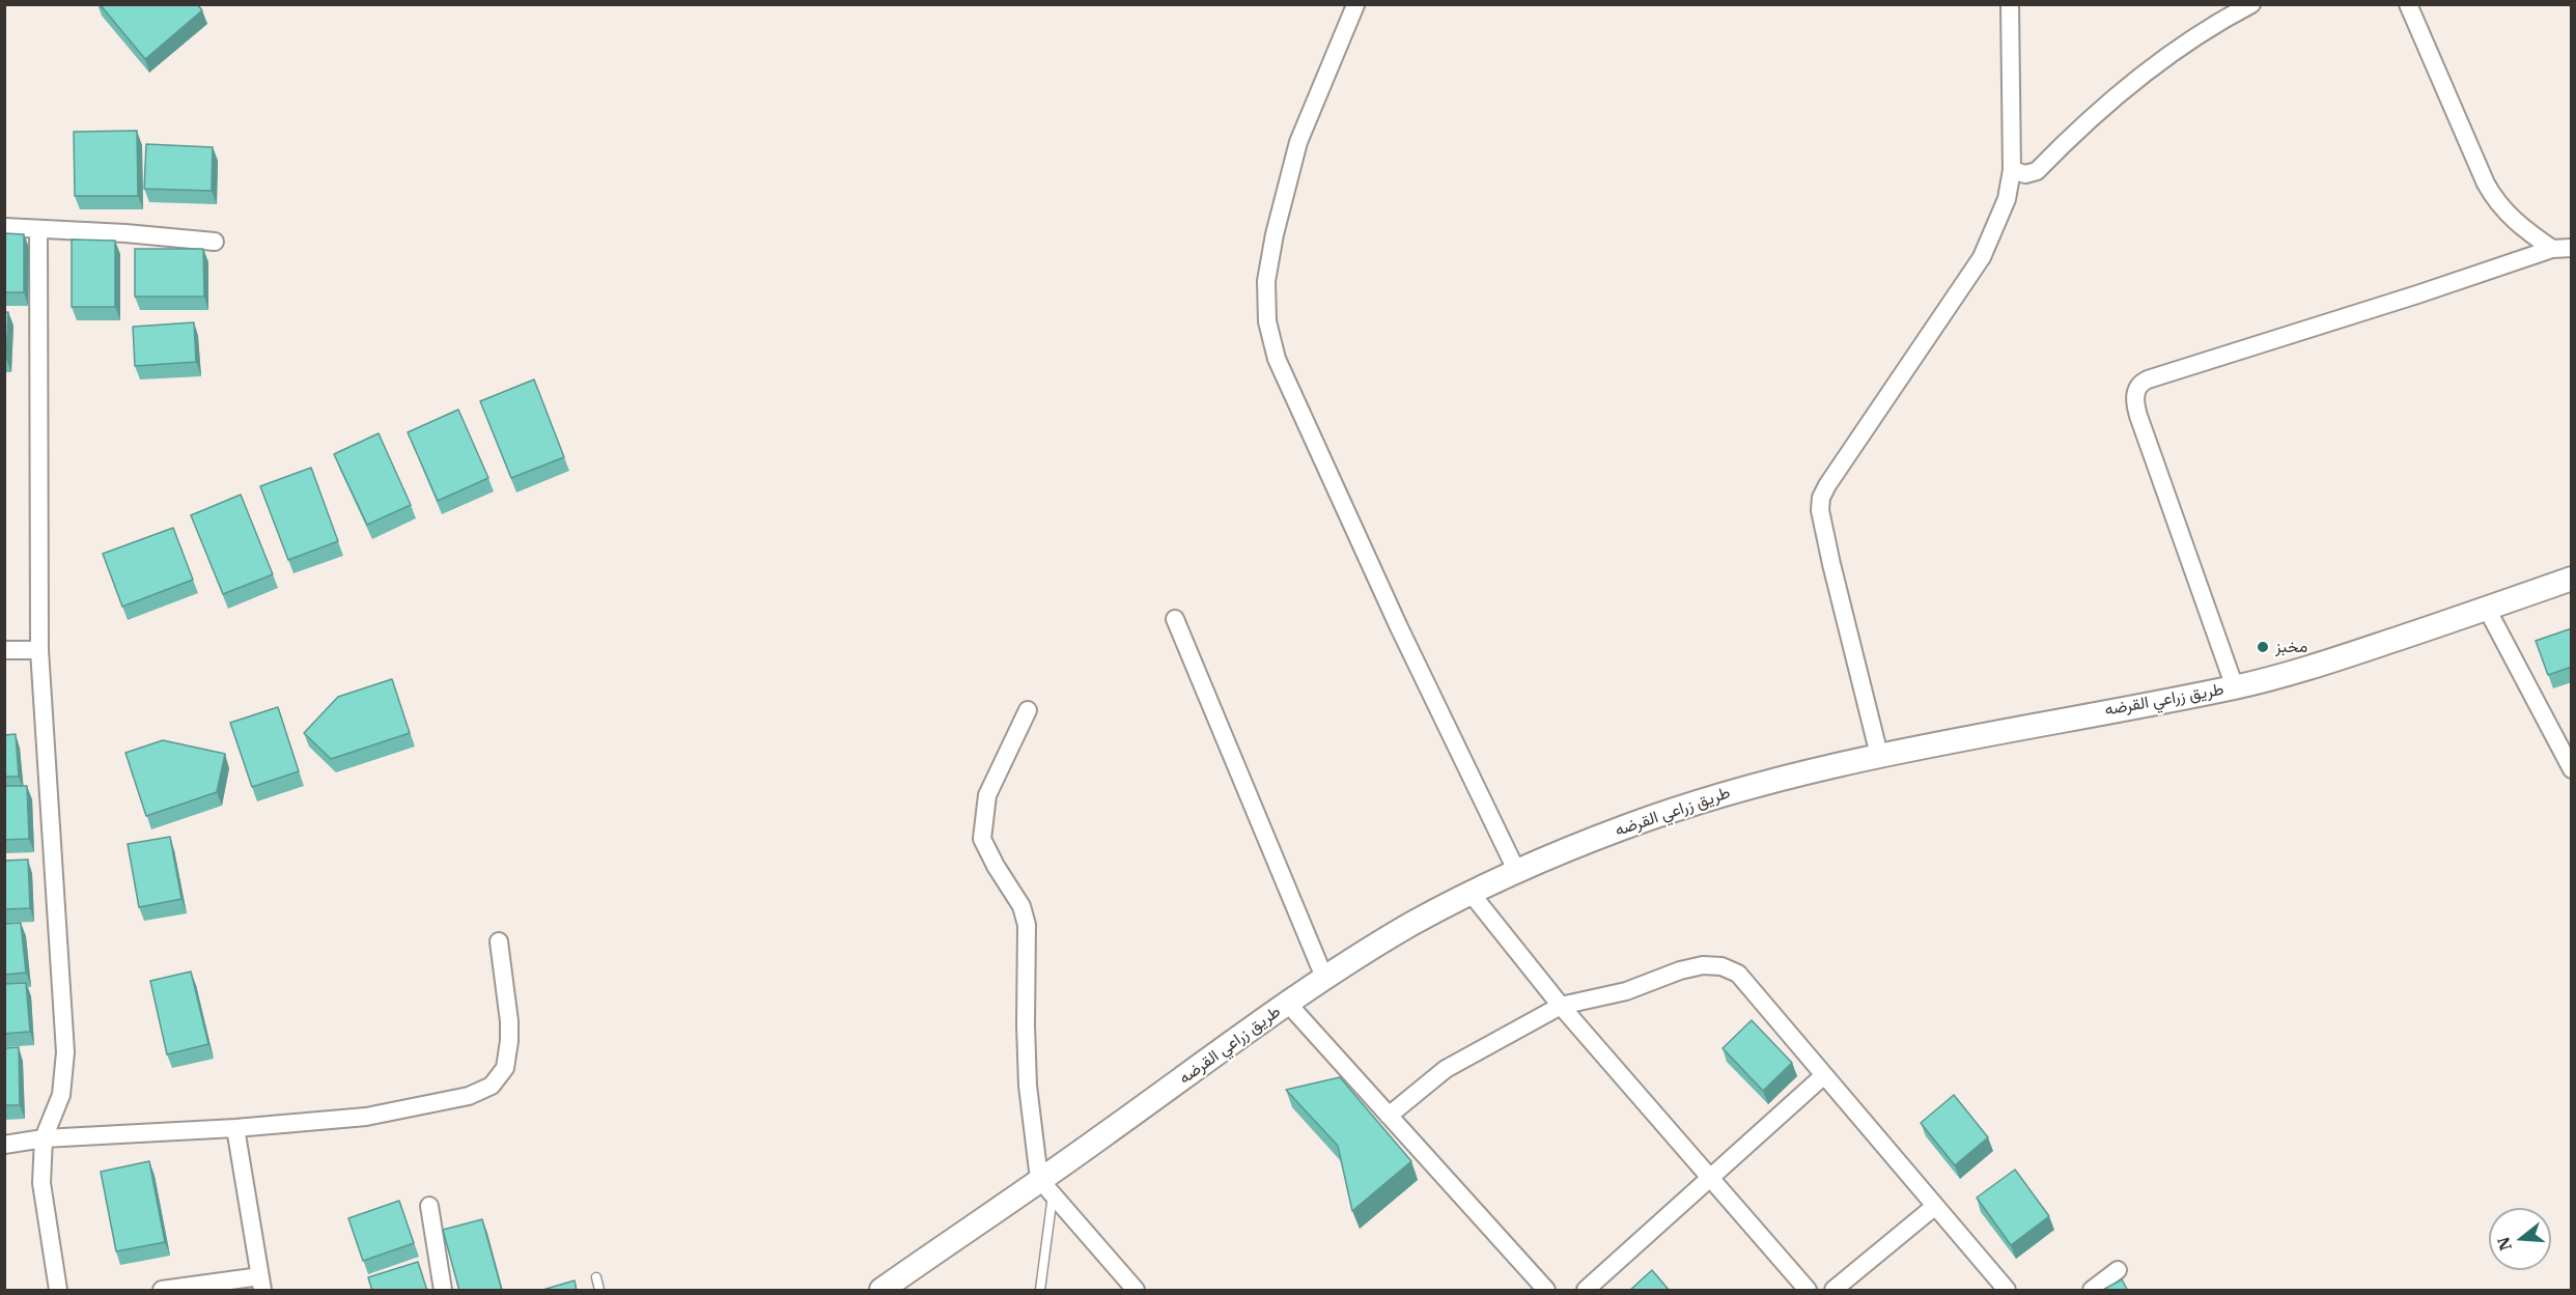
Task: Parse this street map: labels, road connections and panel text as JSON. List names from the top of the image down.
{
  "streets": {
    "main road": ["طريق زراعي القرضه"]
  },
  "places": ["مخبز"],
  "north": "left"
}
